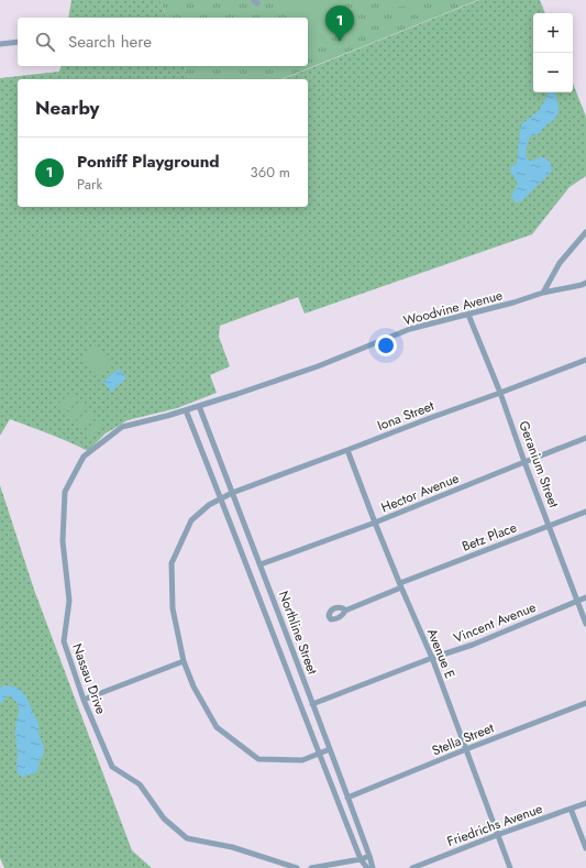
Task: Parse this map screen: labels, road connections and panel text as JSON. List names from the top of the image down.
{
  "streets": {
    "street": [
      "Woodvine Avenue",
      "Iona Street",
      "Geranium Street",
      "Hector Avenue",
      "Betz Place",
      "Vincent Avenue",
      "Northline Street",
      "Avenue E",
      "Nassau Drive",
      "Stella Street",
      "Friedrichs Avenue"
    ]
  },
  "crossings": [
    ["Woodvine Avenue", "Geranium Street"],
    ["Woodvine Avenue", "Northline Street"],
    ["Woodvine Avenue", "Nassau Drive"],
    ["Iona Street", "Geranium Street"],
    ["Iona Street", "Northline Street"],
    ["Iona Street", "Avenue E"],
    ["Geranium Street", "Hector Avenue"],
    ["Geranium Street", "Betz Place"],
    ["Geranium Street", "Vincent Avenue"],
    ["Hector Avenue", "Northline Street"],
    ["Hector Avenue", "Avenue E"],
    ["Betz Place", "Avenue E"],
    ["Vincent Avenue", "Northline Street"],
    ["Vincent Avenue", "Avenue E"],
    ["Northline Street", "Nassau Drive"],
    ["Northline Street", "Stella Street"],
    ["Avenue E", "Stella Street"],
    ["Avenue E", "Friedrichs Avenue"]
  ],
  "page": {
    "pins": "1",
    "map_buttons": ["+", "−"],
    "search": "Search here",
    "heading": "Nearby",
    "list": [
      {
        "mark": "1",
        "name": "Pontiff Playground",
        "note": "Park",
        "value": "360 m"
      }
    ]
  }
}
